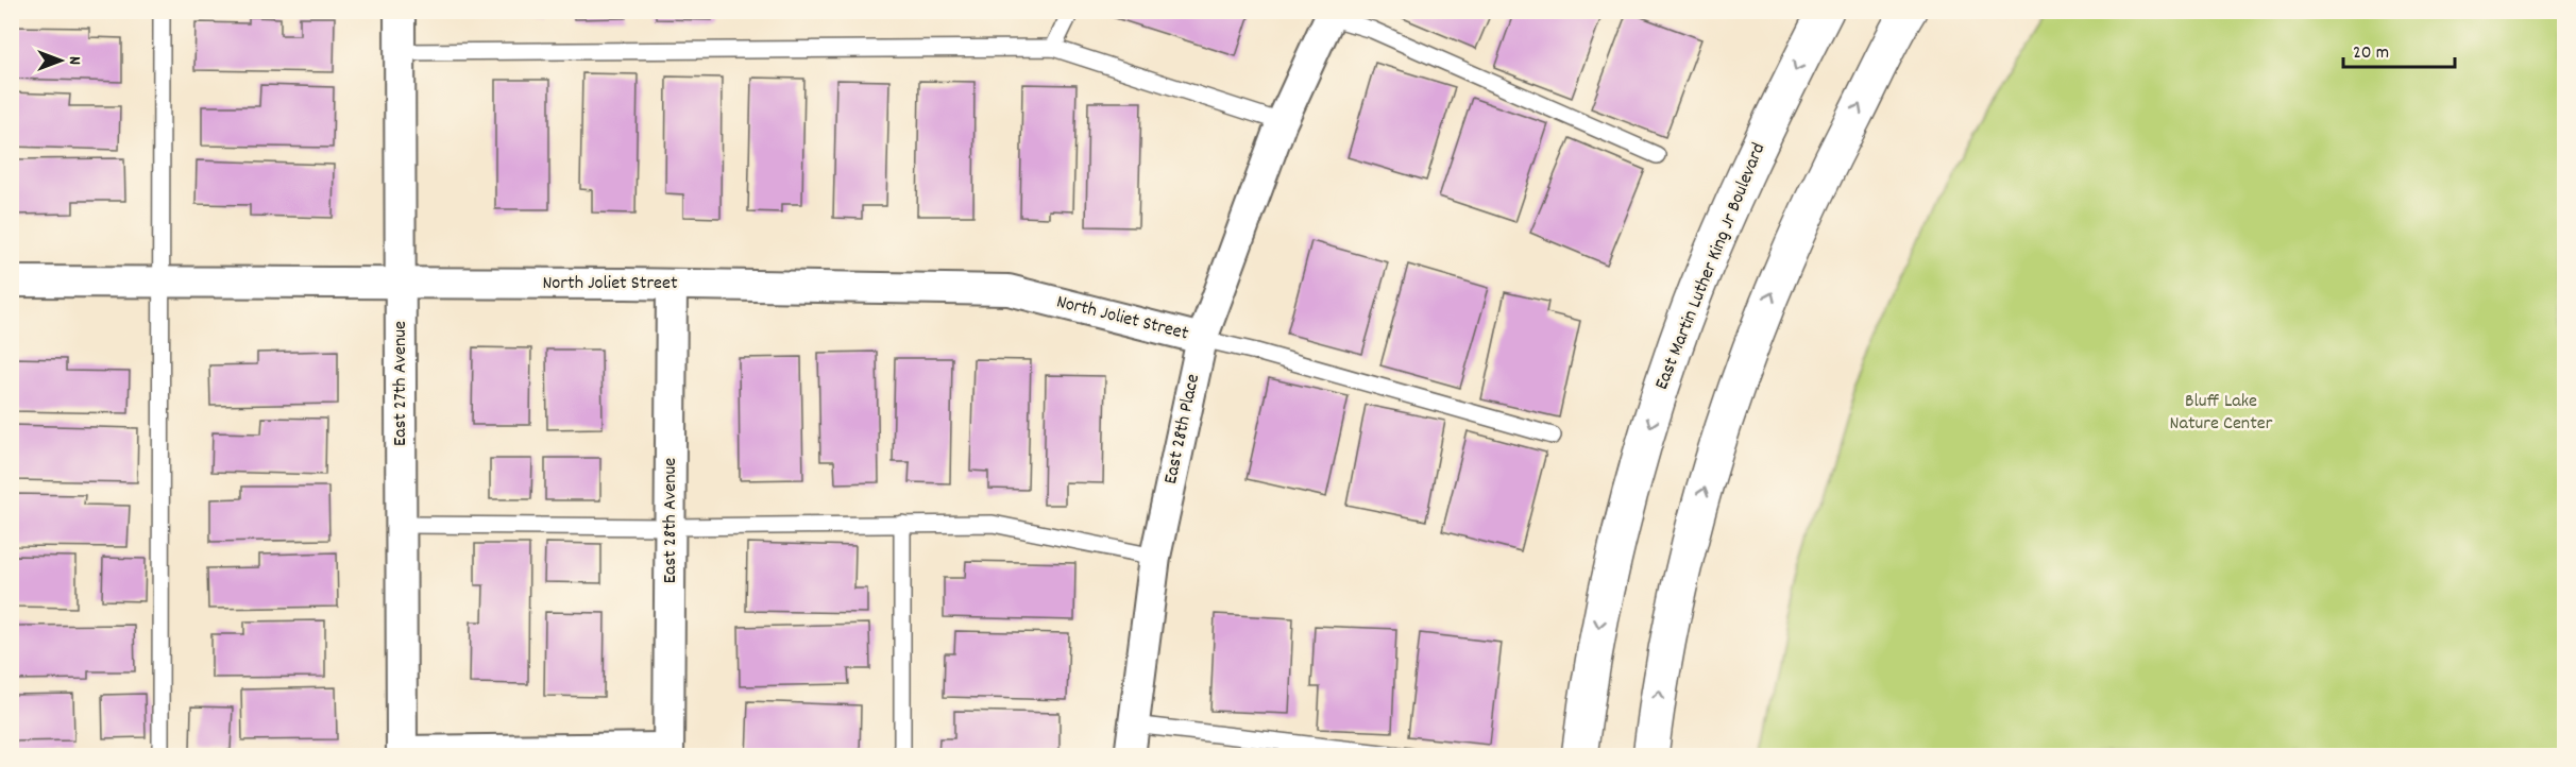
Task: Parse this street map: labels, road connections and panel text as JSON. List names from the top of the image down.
{
  "streets": {
    "main road": ["East Martin Luther King Jr Boulevard"],
    "street": [
      "North Joliet Street",
      "East 27th Avenue",
      "East 28th Place",
      "East 28th Avenue"
    ]
  },
  "crossings": [
    ["North Joliet Street", "East 27th Avenue"],
    ["North Joliet Street", "East 28th Place"],
    ["North Joliet Street", "East 28th Avenue"]
  ],
  "parks": ["Bluff Lake Nature Center"],
  "scale_bar": "20 m",
  "north": "right"
}
